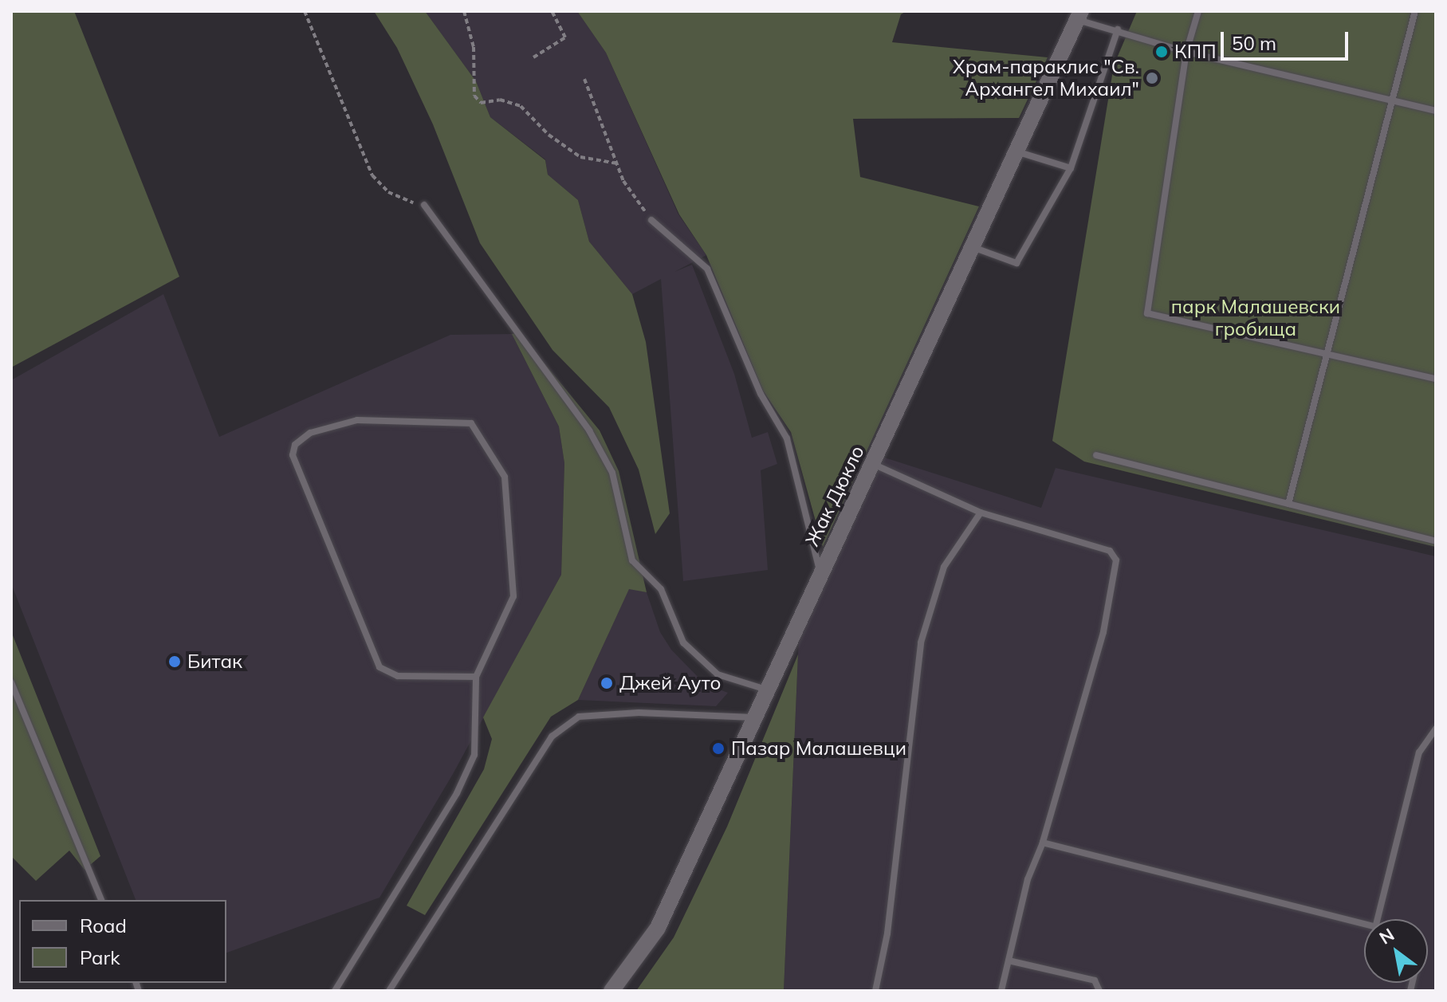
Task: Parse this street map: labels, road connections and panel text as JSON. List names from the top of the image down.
{
  "streets": {
    "street": ["Жак Дюкло"]
  },
  "parks": ["парк Малашевски гробища"],
  "places": [
    "КПП",
    "Храм-параклис \"Св. Архангел Михаил\"",
    "Битак",
    "Джей Ауто",
    "Пазар Малашевци"
  ],
  "legend": ["Road", "Park"],
  "scale_bar": "50 m",
  "north": "top left"
}
